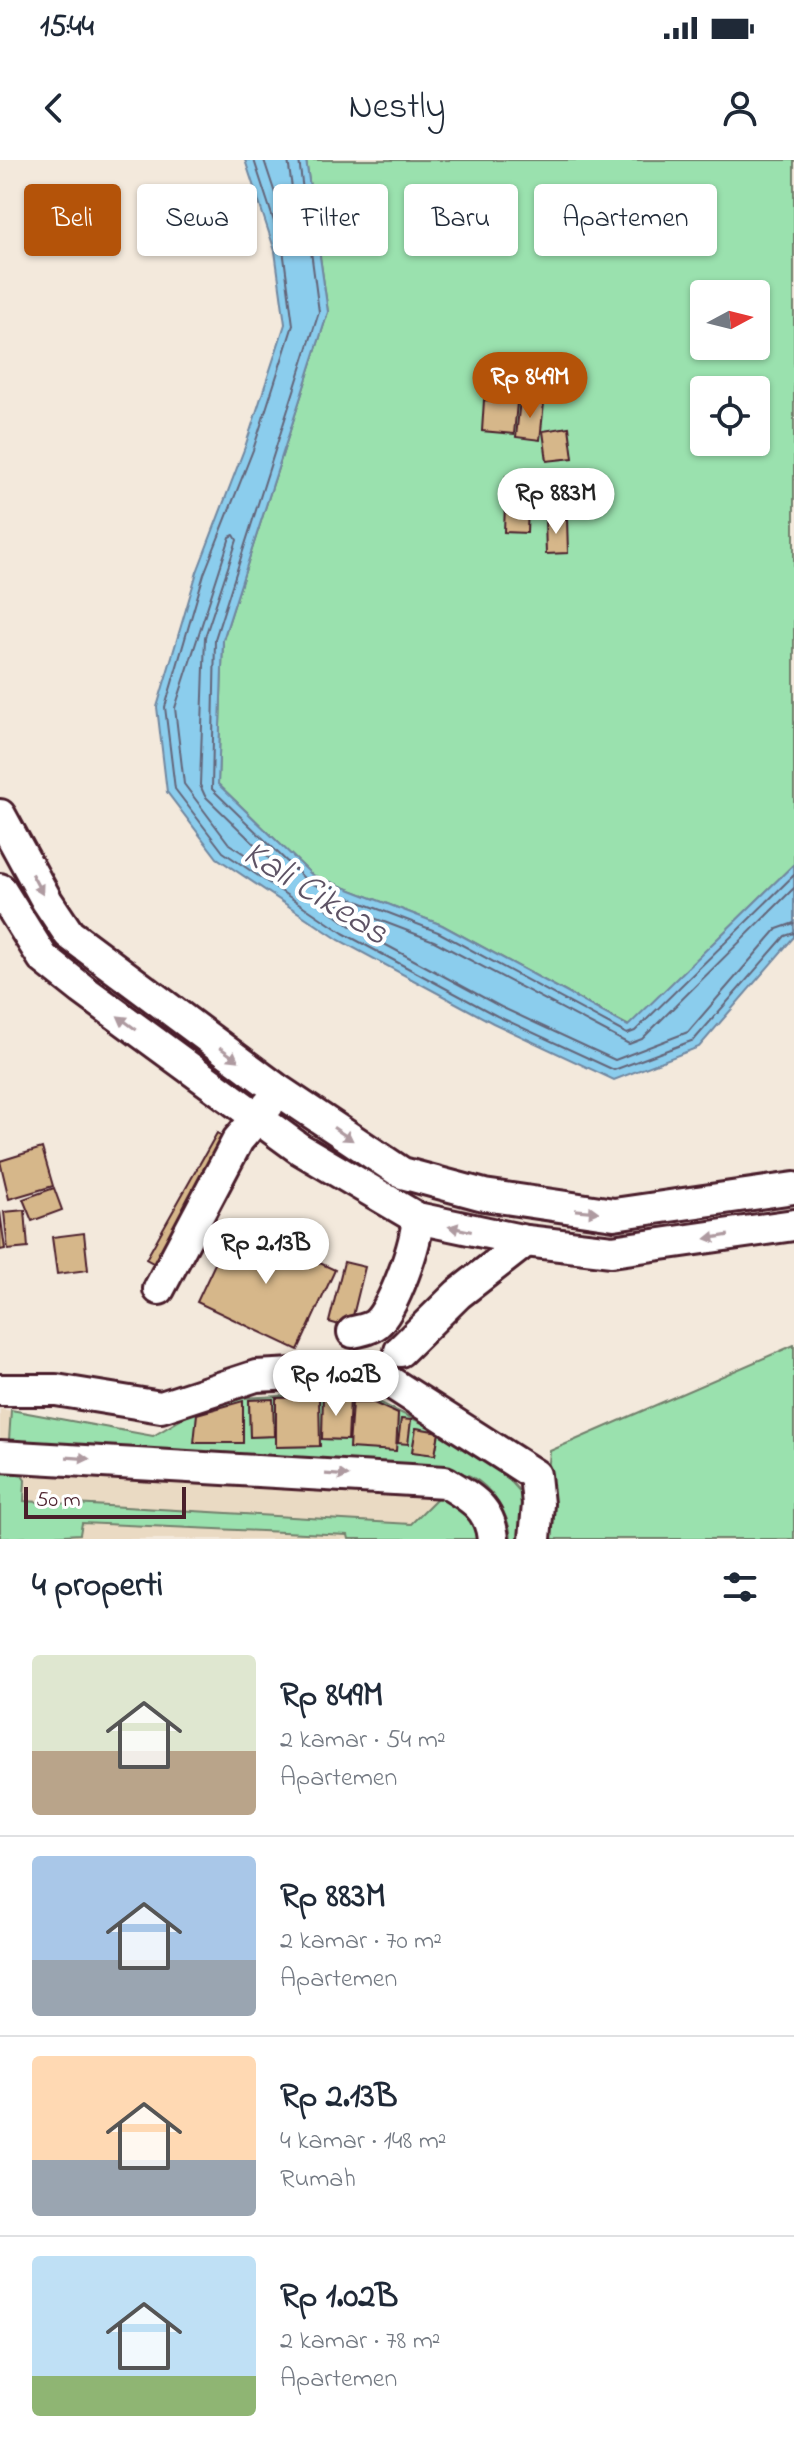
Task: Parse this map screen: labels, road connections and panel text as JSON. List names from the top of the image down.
{
  "water": ["Kali Cikeas"],
  "scale_bar": "50 m",
  "north": "right",
  "page": {
    "status": "15:44",
    "header": "Nestly",
    "chip": [
      "Beli",
      "Sewa",
      "Filter",
      "Baru",
      "Apartemen"
    ],
    "price": [
      "Rp 849M",
      "Rp 883M",
      "Rp 2.13B",
      "Rp 1.02B"
    ],
    "scale": "50 m",
    "heading": "4 properti",
    "list": [
      {
        "name": "Rp 849M",
        "note": "2 kamar · 54 m² · Apartemen"
      },
      {
        "name": "Rp 883M",
        "note": "2 kamar · 70 m² · Apartemen"
      },
      {
        "name": "Rp 2.13B",
        "note": "4 kamar · 148 m² · Rumah"
      },
      {
        "name": "Rp 1.02B",
        "note": "2 kamar · 78 m² · Apartemen"
      }
    ]
  }
}
